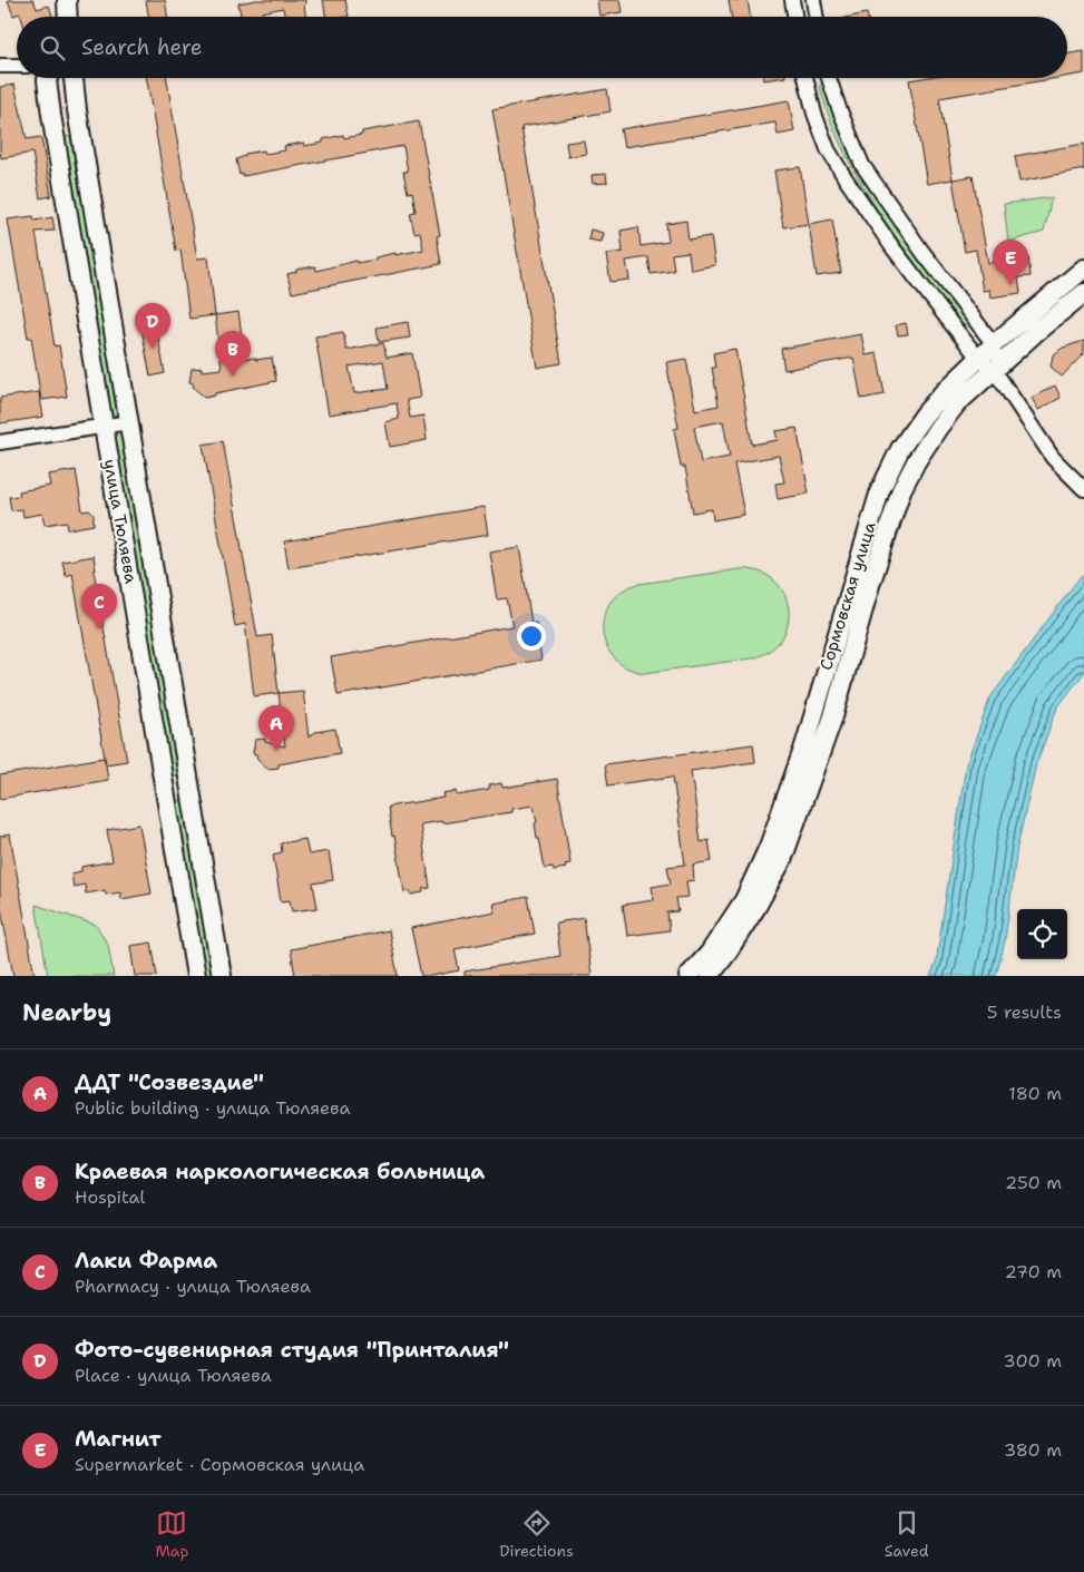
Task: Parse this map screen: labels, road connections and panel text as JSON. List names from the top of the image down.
{
  "streets": {
    "main road": ["улица Тюляева", "Сормовская улица"]
  },
  "page": {
    "search": "Search here",
    "pins": [
      "E",
      "D",
      "B",
      "C",
      "A"
    ],
    "heading": ["Nearby", "5 results"],
    "list": [
      {
        "mark": "A",
        "name": "ДДТ \"Созвездие\"",
        "note": "Public building · улица Тюляева",
        "value": "180 m"
      },
      {
        "mark": "B",
        "name": "Краевая наркологическая больница",
        "note": "Hospital",
        "value": "250 m"
      },
      {
        "mark": "C",
        "name": "Лаки Фарма",
        "note": "Pharmacy · улица Тюляева",
        "value": "270 m"
      },
      {
        "mark": "D",
        "name": "Фото-сувенирная студия \"Принталия\"",
        "note": "Place · улица Тюляева",
        "value": "300 m"
      },
      {
        "mark": "E",
        "name": "Магнит",
        "note": "Supermarket · Сормовская улица",
        "value": "380 m"
      }
    ],
    "nav": ["Map", "Directions", "Saved"]
  }
}
